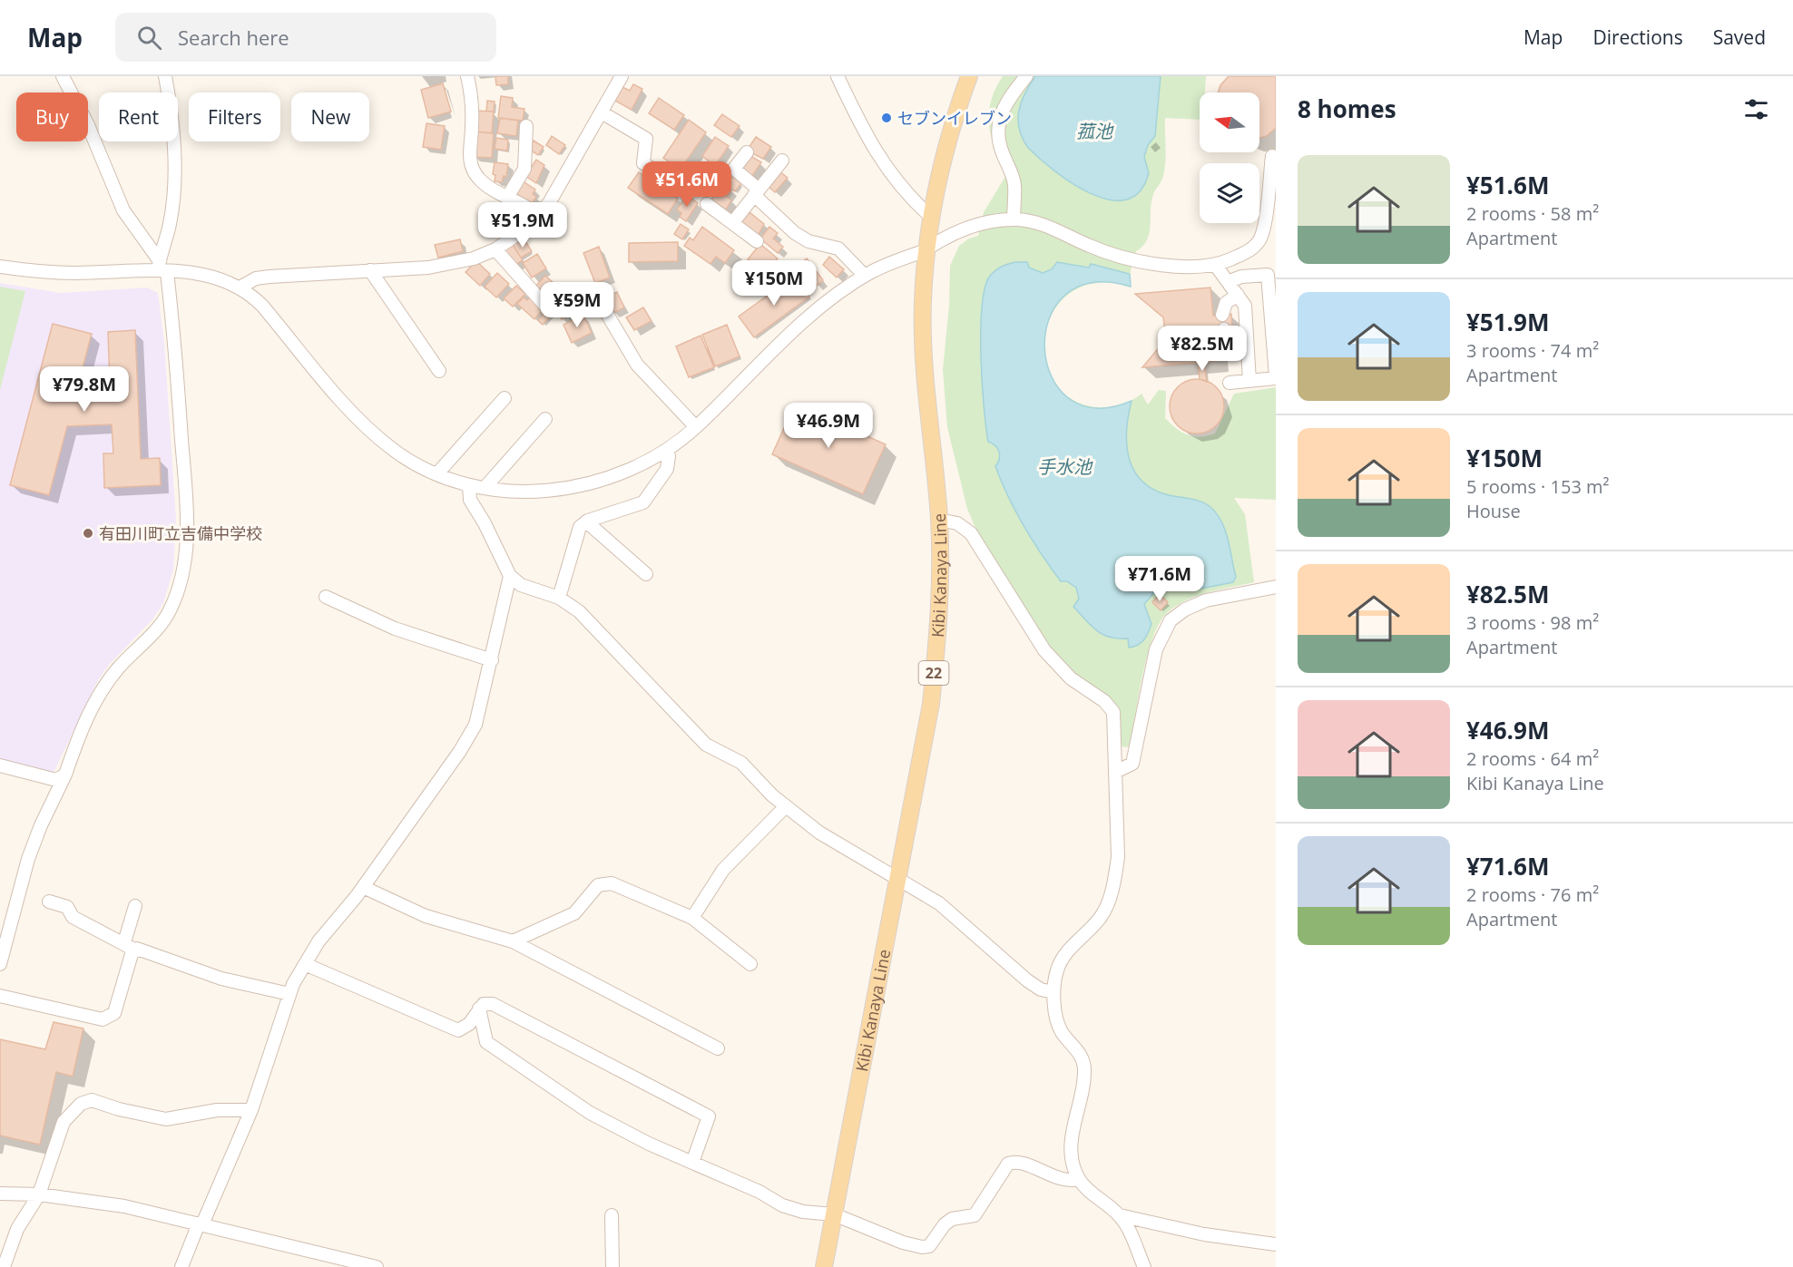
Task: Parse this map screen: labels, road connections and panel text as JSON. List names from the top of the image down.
{
  "streets": {
    "main road": ["Kibi Kanaya Line", "22"]
  },
  "water": ["菰池", "手水池"],
  "places": ["セブンイレブン", "有田川町立吉備中学校"],
  "north": "left",
  "page": {
    "header": "Map",
    "search": "Search here",
    "nav": ["Map", "Directions", "Saved"],
    "heading": "8 homes",
    "chip": [
      "Buy",
      "Rent",
      "Filters",
      "New"
    ],
    "list": [
      {
        "name": "¥51.6M",
        "note": "2 rooms · 58 m² · Apartment"
      },
      {
        "name": "¥51.9M",
        "note": "3 rooms · 74 m² · Apartment"
      },
      {
        "name": "¥150M",
        "note": "5 rooms · 153 m² · House"
      },
      {
        "name": "¥82.5M",
        "note": "3 rooms · 98 m² · Apartment"
      },
      {
        "name": "¥46.9M",
        "note": "2 rooms · 64 m² · Kibi Kanaya Line"
      },
      {
        "name": "¥71.6M",
        "note": "2 rooms · 76 m² · Apartment"
      }
    ],
    "price": [
      "¥51.6M",
      "¥51.9M",
      "¥150M",
      "¥59M",
      "¥82.5M",
      "¥79.8M",
      "¥46.9M",
      "¥71.6M"
    ]
  }
}
